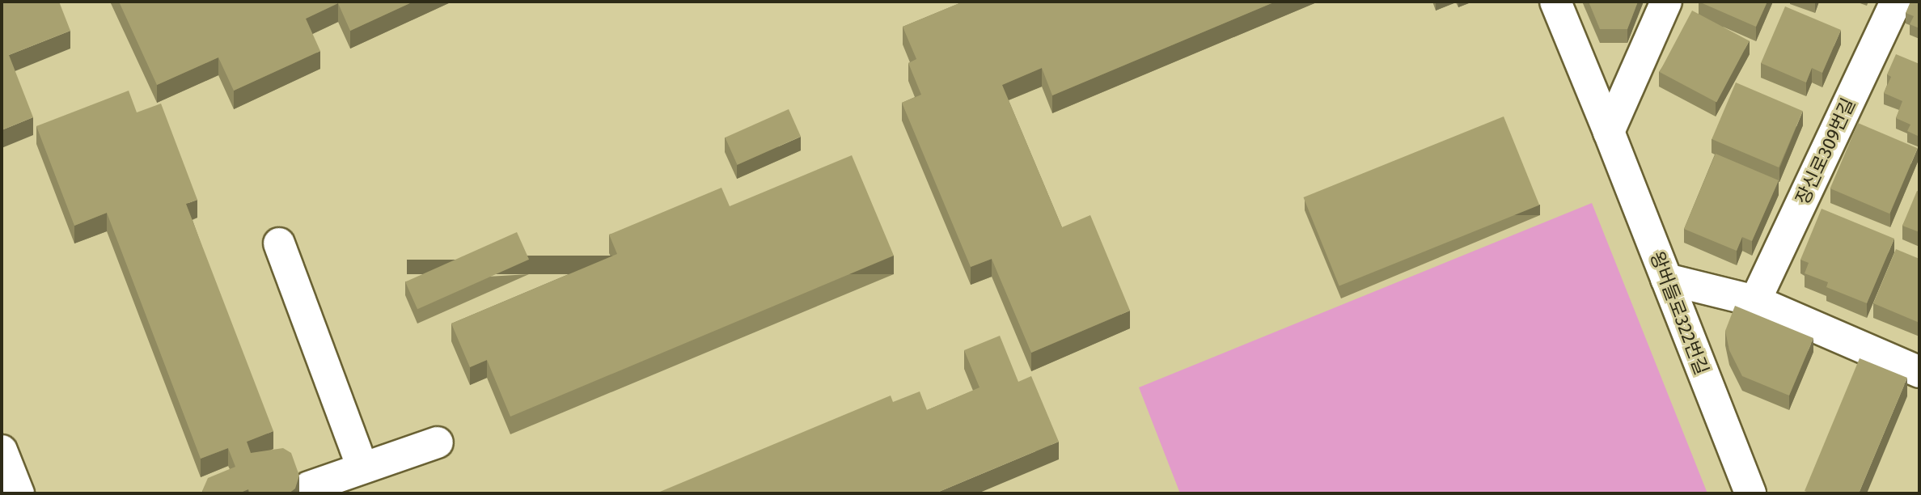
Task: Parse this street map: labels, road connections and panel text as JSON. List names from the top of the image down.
{
  "streets": {
    "street": ["장신로309번길", "왕버들로322번길"]
  }
}
